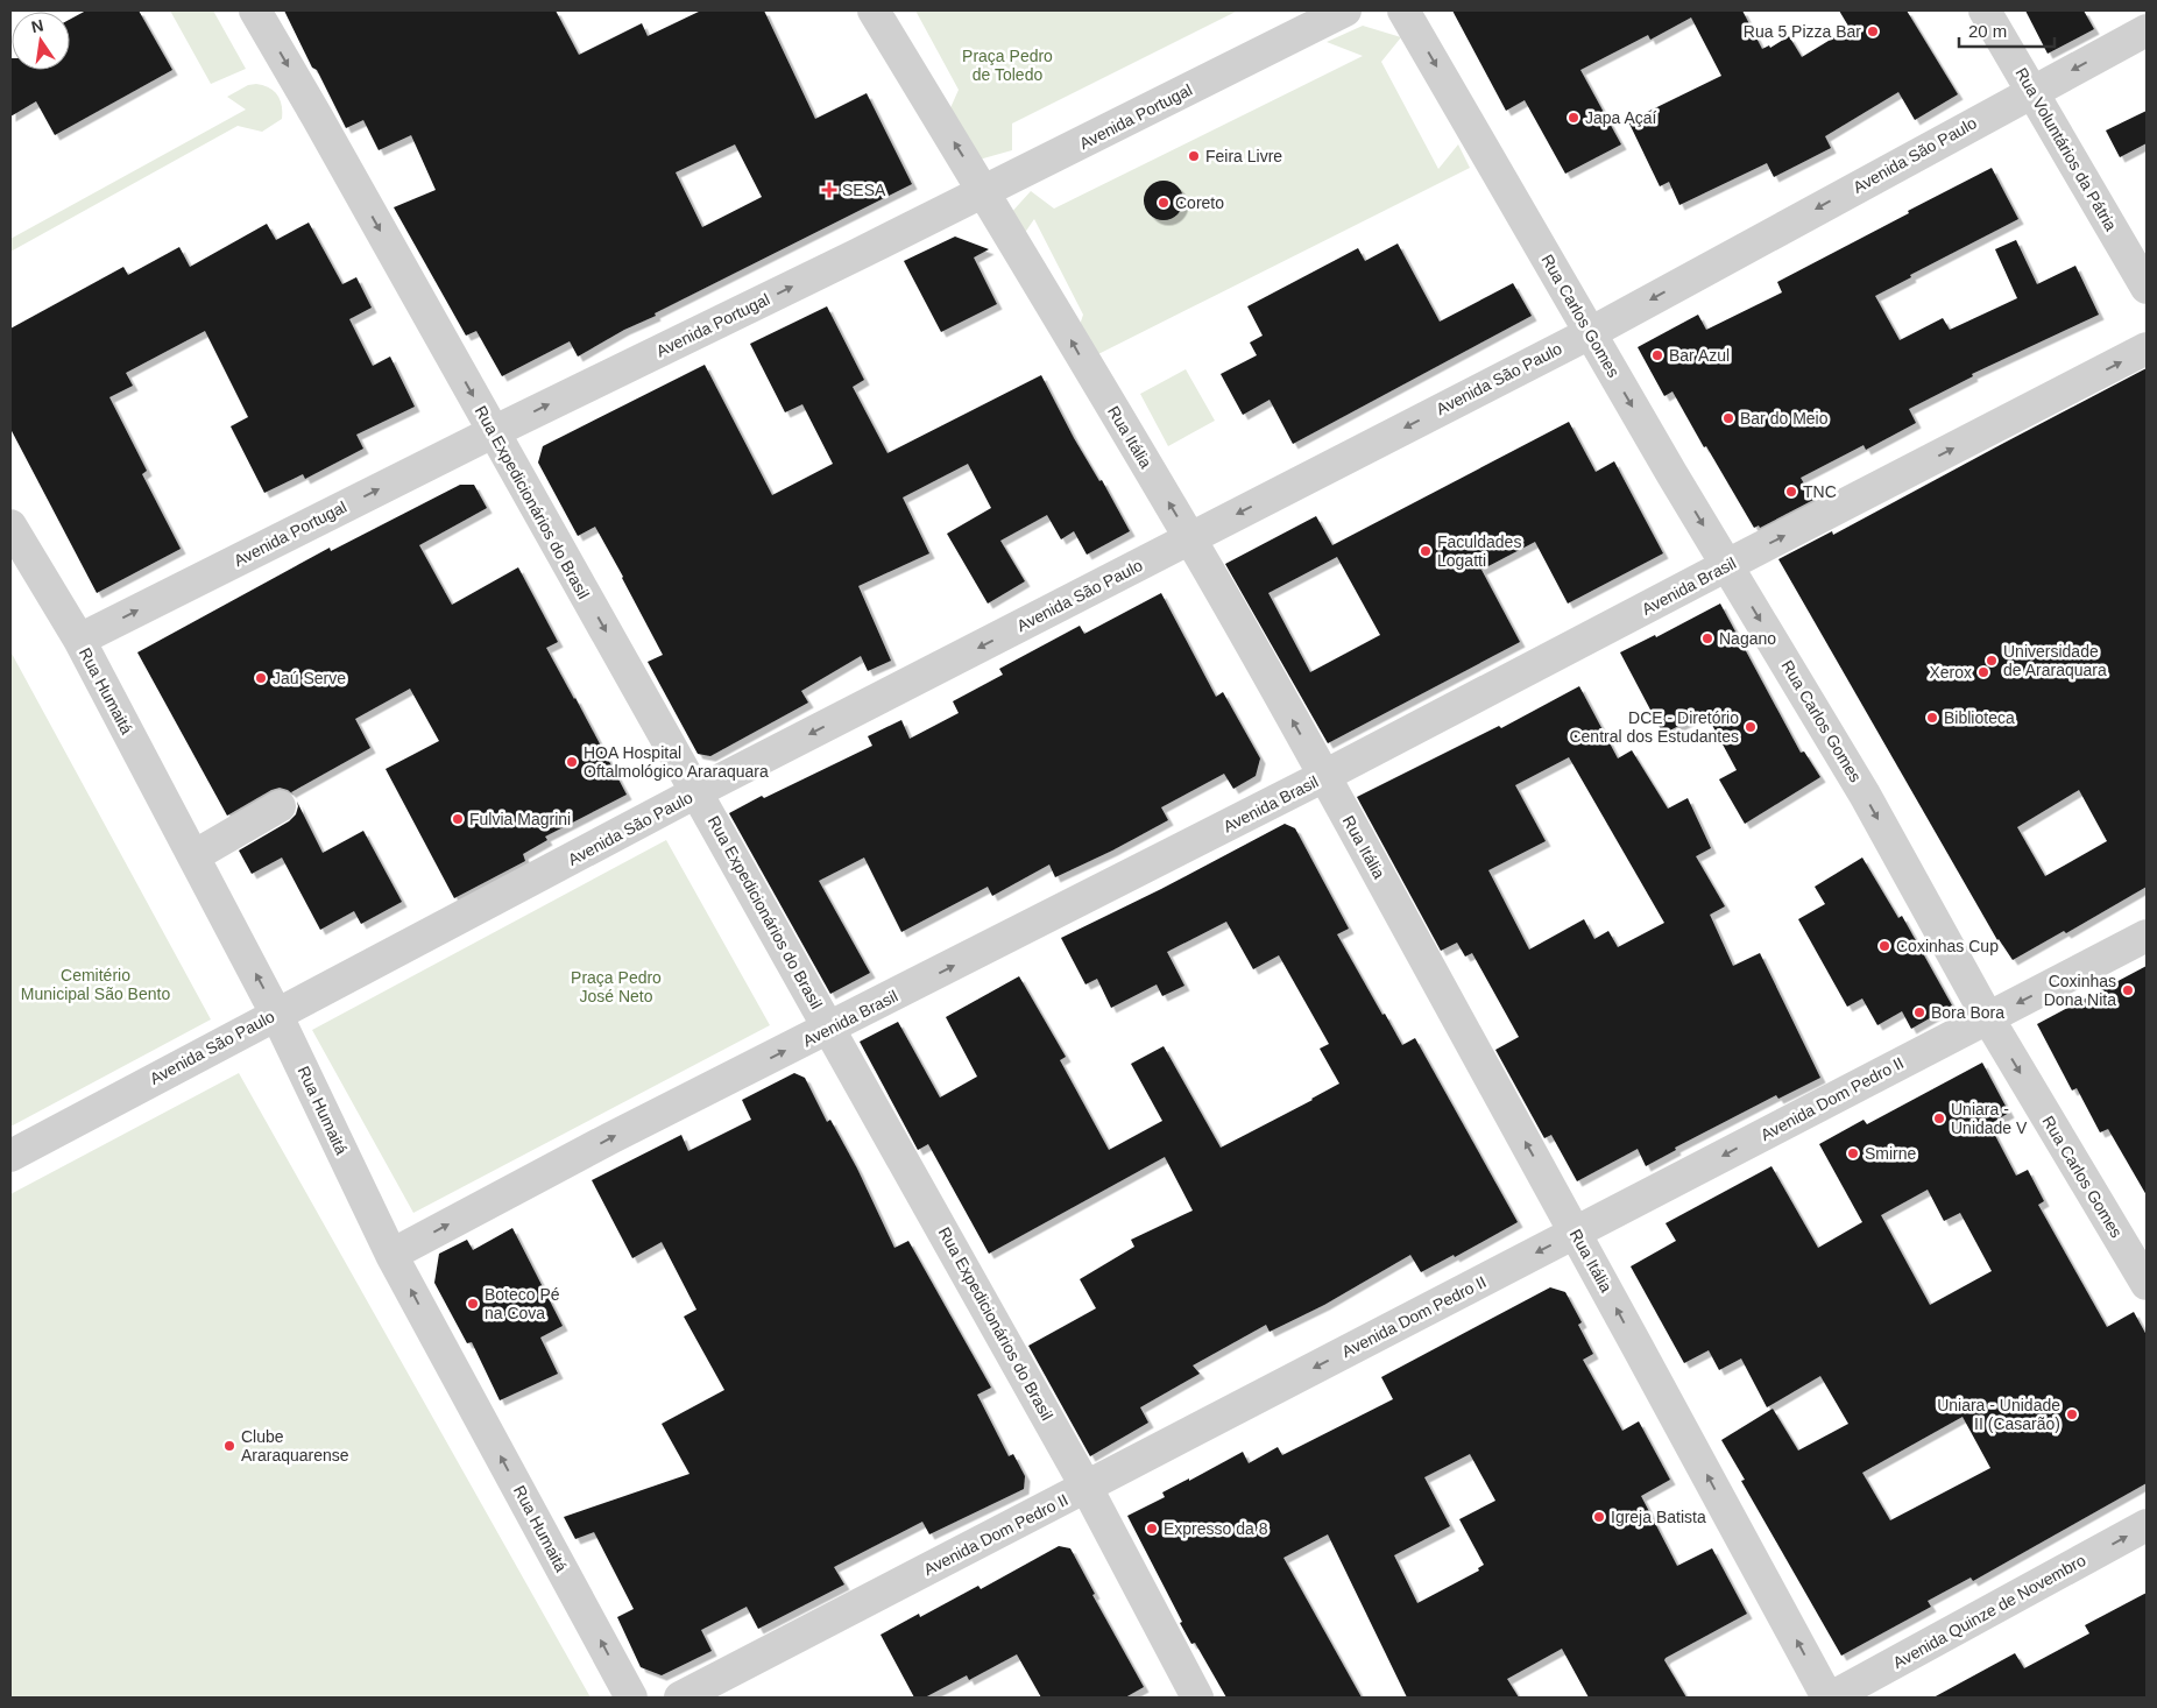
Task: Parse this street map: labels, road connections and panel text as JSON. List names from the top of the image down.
{
  "streets": {
    "street": [
      "Avenida Portugal",
      "Rua Voluntários da Pátria",
      "Avenida São Paulo",
      "Rua Carlos Gomes",
      "Rua Itália",
      "Rua Expedicionários do Brasil",
      "Avenida Brasil",
      "Rua Humaitá",
      "Avenida Dom Pedro II",
      "Avenida Quinze de Novembro"
    ]
  },
  "crossings": [
    ["Avenida Portugal", "Rua Itália"],
    ["Avenida Portugal", "Rua Expedicionários do Brasil"],
    ["Avenida Portugal", "Rua Humaitá"],
    ["Rua Voluntários da Pátria", "Avenida São Paulo"],
    ["Avenida São Paulo", "Rua Carlos Gomes"],
    ["Avenida São Paulo", "Rua Itália"],
    ["Avenida São Paulo", "Rua Expedicionários do Brasil"],
    ["Avenida São Paulo", "Rua Humaitá"],
    ["Rua Carlos Gomes", "Avenida Brasil"],
    ["Rua Carlos Gomes", "Avenida Dom Pedro II"],
    ["Rua Itália", "Avenida Brasil"],
    ["Rua Itália", "Avenida Dom Pedro II"],
    ["Rua Itália", "Avenida Quinze de Novembro"],
    ["Rua Expedicionários do Brasil", "Avenida Brasil"],
    ["Rua Expedicionários do Brasil", "Avenida Dom Pedro II"],
    ["Avenida Brasil", "Rua Humaitá"]
  ],
  "one_way": [
    "Avenida Portugal",
    "Avenida São Paulo",
    "Rua Carlos Gomes",
    "Rua Itália",
    "Rua Expedicionários do Brasil",
    "Avenida Brasil",
    "Rua Humaitá",
    "Avenida Dom Pedro II",
    "Avenida Quinze de Novembro"
  ],
  "parks": ["Praça Pedro de Toledo", "Cemitério Municipal São Bento", "Praça Pedro José Neto"],
  "places": {
    "other": [
      "Rua 5 Pizza Bar",
      "Japa Açaí",
      "Feira Livre",
      "Coreto",
      "Bar Azul",
      "Bar do Meio",
      "TNC",
      "Faculdades Logatti",
      "Nagano",
      "Universidade de Araraquara",
      "Xerox",
      "Jaú Serve",
      "Biblioteca",
      "DCE - Diretório Central dos Estudantes",
      "HOA Hospital Oftalmológico Araraquara",
      "Fulvia Magrini",
      "Coxinhas Cup",
      "Coxinhas Dona Nita",
      "Bora Bora",
      "Uniara - Unidade V",
      "Smirne",
      "Boteco Pé na Cova",
      "Uniara - Unidade II (Casarão)",
      "Clube Araraquarense",
      "Igreja Batista",
      "Expresso da 8"
    ],
    "health": ["SESA"]
  },
  "scale_bar": "20 m",
  "north": "top"
}
